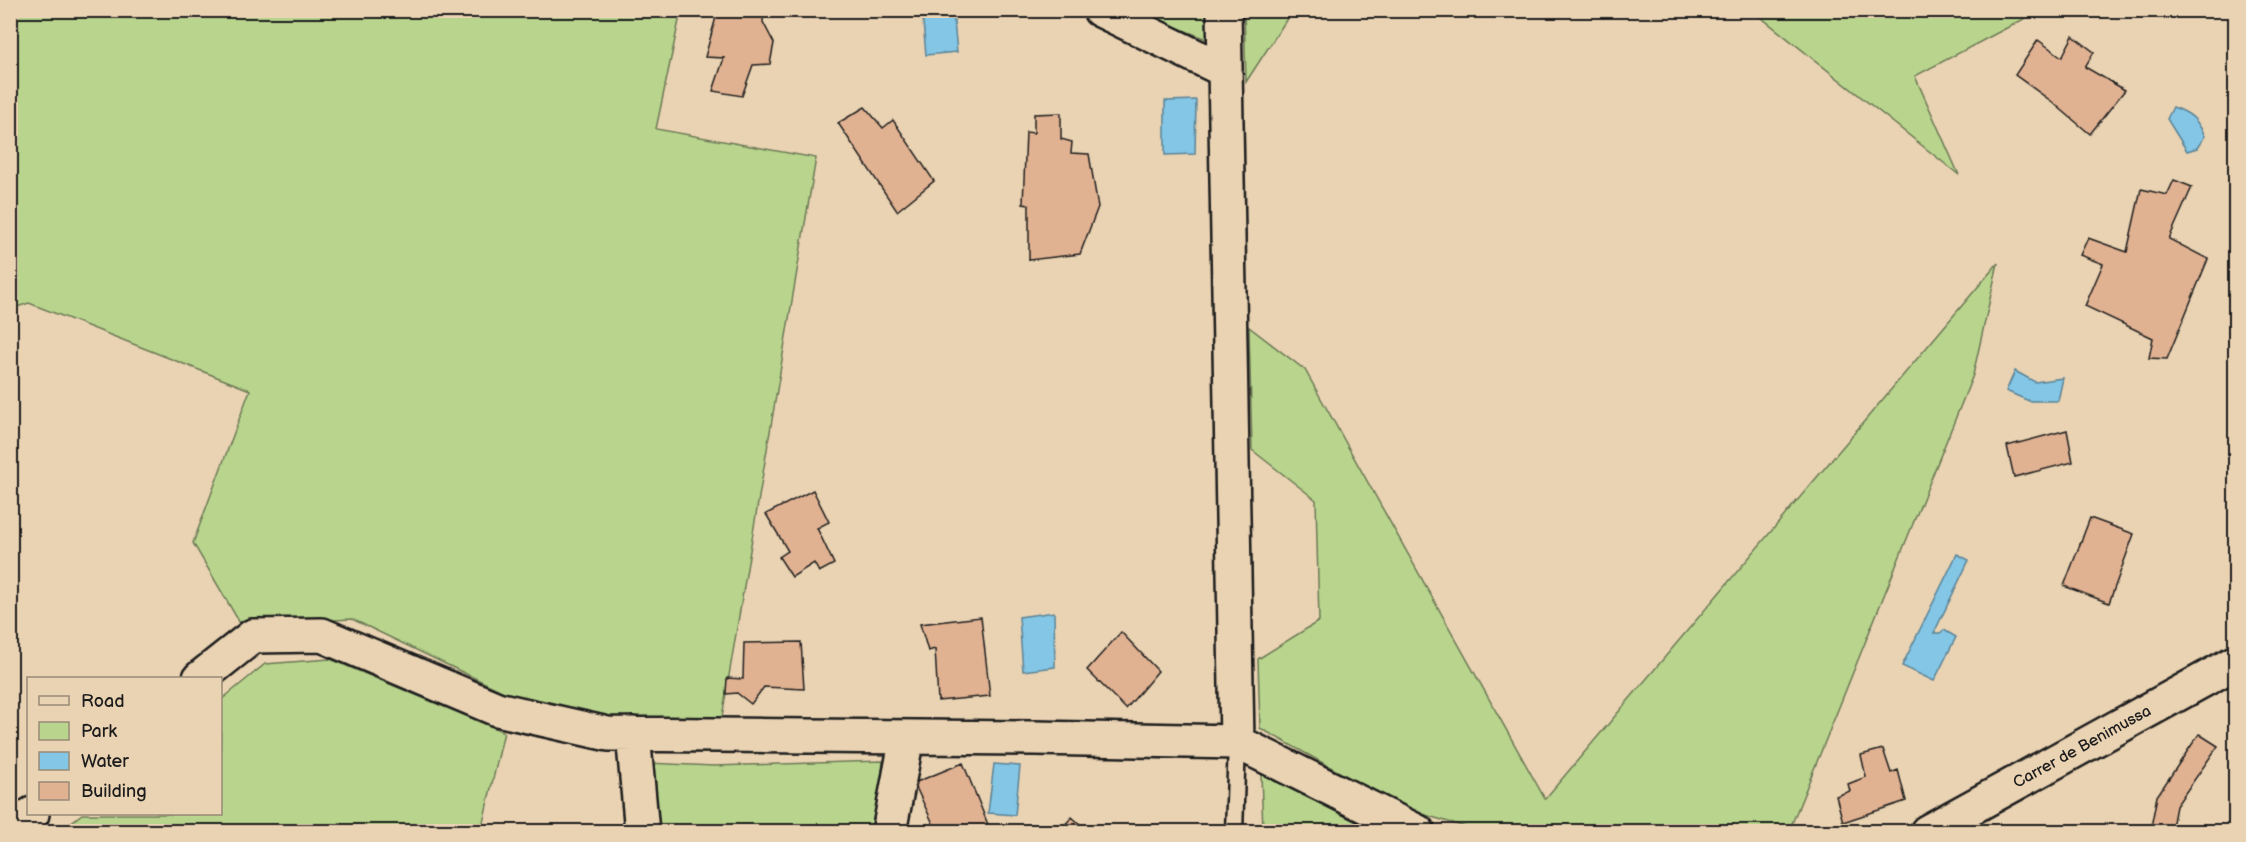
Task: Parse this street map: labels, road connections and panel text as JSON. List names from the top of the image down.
{
  "streets": {
    "street": ["Carrer de Benimussa"]
  },
  "legend": [
    "Road",
    "Park",
    "Water",
    "Building"
  ]
}
